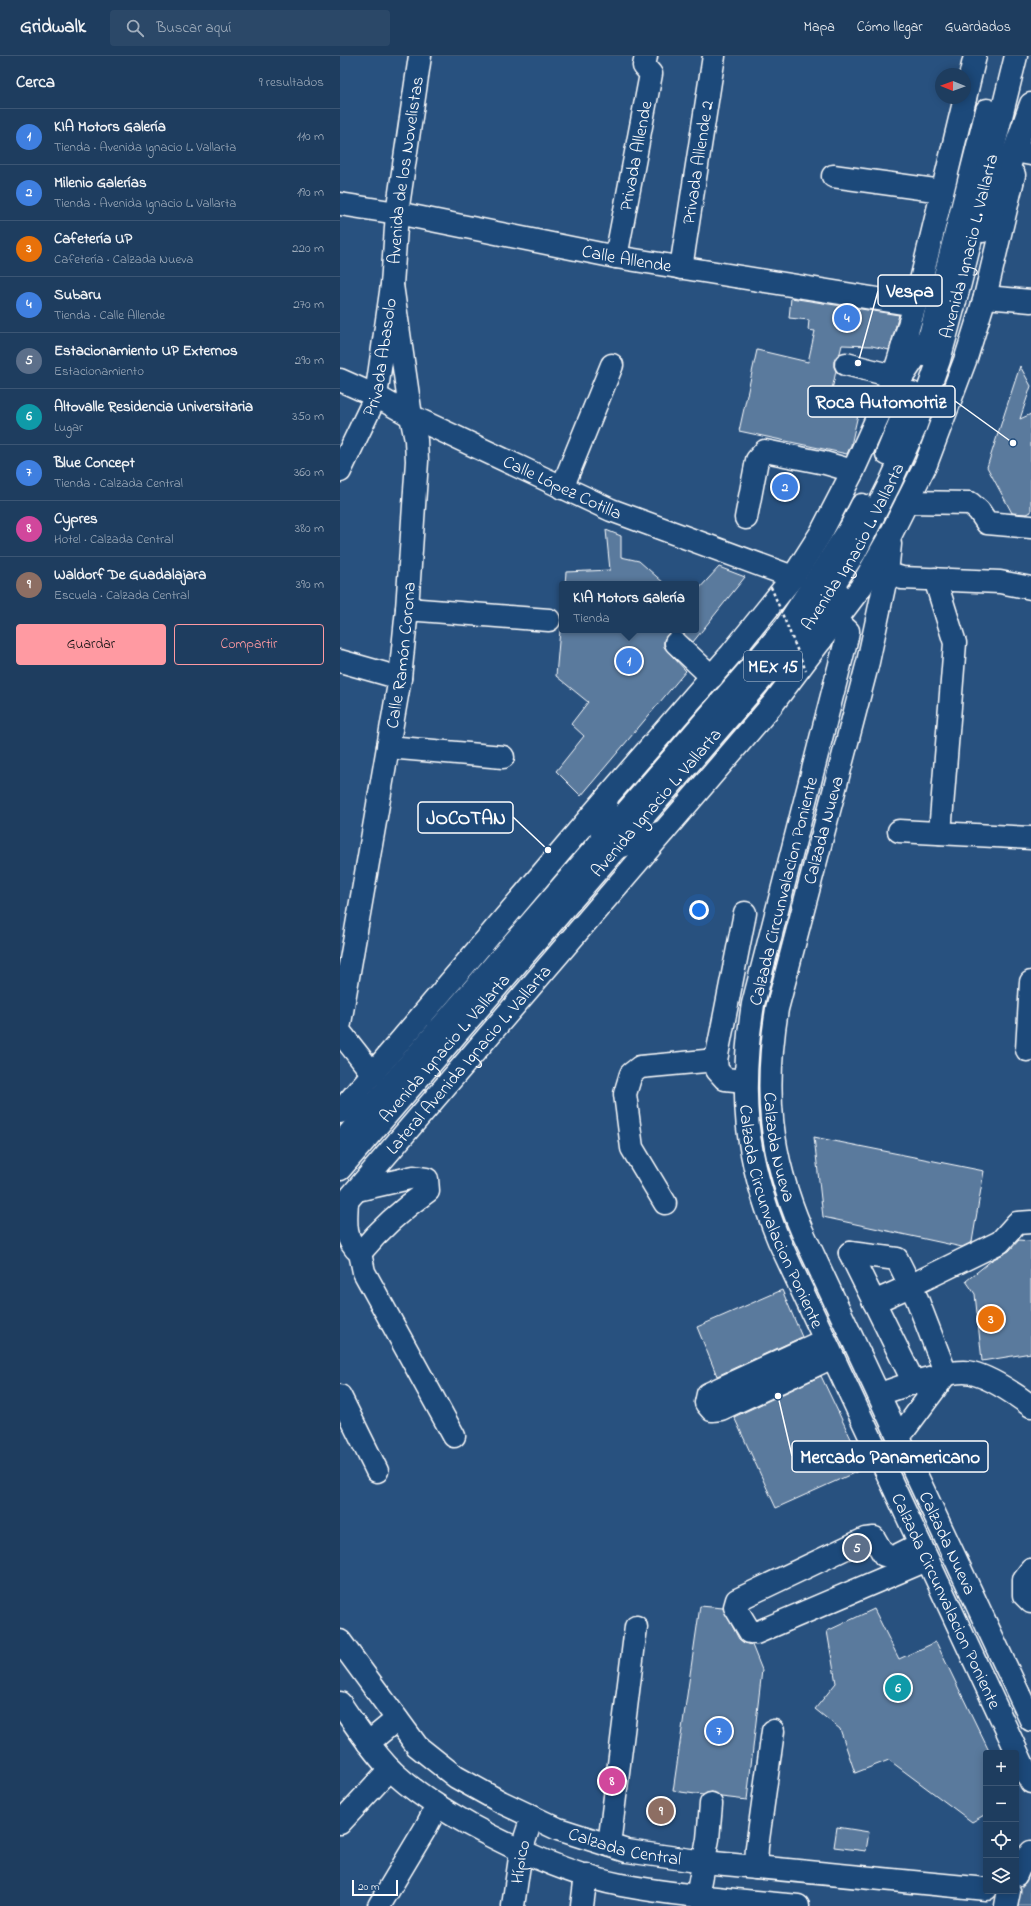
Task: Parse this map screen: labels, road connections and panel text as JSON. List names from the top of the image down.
{
  "streets": {
    "main road": [
      "Privada Allende",
      "Privada Allende 2",
      "Avenida de los Novelistas",
      "Avenida Ignacio L. Vallarta",
      "Calle Allende",
      "Privada Abasolo",
      "Calle López Cotilla",
      "Calle Ramón Corona",
      "MEX 15",
      "Calzada Nueva",
      "Calzada Circunvalacion Poniente",
      "Lateral Avenida Ignacio L. Vallarta",
      "Calzada Central",
      "Hípico"
    ]
  },
  "crossings": [
    ["Privada Allende", "Calle Allende"],
    ["Privada Allende 2", "Calle Allende"],
    ["Avenida de los Novelistas", "Calle Allende"],
    ["Avenida de los Novelistas", "Privada Abasolo"],
    ["Avenida de los Novelistas", "Calle Ramón Corona"],
    ["Avenida Ignacio L. Vallarta", "Calle Allende"],
    ["Avenida Ignacio L. Vallarta", "Calle López Cotilla"],
    ["Avenida Ignacio L. Vallarta", "Calzada Nueva"],
    ["Avenida Ignacio L. Vallarta", "Calzada Circunvalacion Poniente"],
    ["Avenida Ignacio L. Vallarta", "Lateral Avenida Ignacio L. Vallarta"],
    ["Privada Abasolo", "Calle López Cotilla"],
    ["Privada Abasolo", "Calle Ramón Corona"],
    ["Calle López Cotilla", "Calle Ramón Corona"],
    ["Calzada Central", "Hípico"]
  ],
  "places": [
    "Vespa",
    "Roca Automotriz",
    "JOCOTAN",
    "Mercado Panamericano"
  ],
  "scale_bar": "20 m",
  "north": "left",
  "page": {
    "header": "Gridwalk",
    "search": "Buscar aquí",
    "nav": ["Mapa", "Cómo llegar", "Guardados"],
    "heading": ["Cerca", "9 resultados"],
    "list": [
      {
        "mark": "1",
        "name": "KIA Motors Galería",
        "note": "Tienda · Avenida Ignacio L. Vallarta",
        "value": "110 m"
      },
      {
        "mark": "2",
        "name": "Milenio Galerías",
        "note": "Tienda · Avenida Ignacio L. Vallarta",
        "value": "190 m"
      },
      {
        "mark": "3",
        "name": "Cafetería UP",
        "note": "Cafetería · Calzada Nueva",
        "value": "220 m"
      },
      {
        "mark": "4",
        "name": "Subaru",
        "note": "Tienda · Calle Allende",
        "value": "270 m"
      },
      {
        "mark": "5",
        "name": "Estacionamiento UP Externos",
        "note": "Estacionamiento",
        "value": "290 m"
      },
      {
        "mark": "6",
        "name": "Altovalle Residencia Universitaria",
        "note": "Lugar",
        "value": "350 m"
      },
      {
        "mark": "7",
        "name": "Blue Concept",
        "note": "Tienda · Calzada Central",
        "value": "360 m"
      },
      {
        "mark": "8",
        "name": "Cypres",
        "note": "Hotel · Calzada Central",
        "value": "380 m"
      },
      {
        "mark": "9",
        "name": "Waldorf De Guadalajara",
        "note": "Escuela · Calzada Central",
        "value": "390 m"
      }
    ],
    "pins": [
      "4",
      "2",
      "1",
      "3",
      "5",
      "6",
      "7",
      "8",
      "9"
    ],
    "popup": ["KIA Motors Galería", "Tienda"],
    "buttons": ["Guardar", "Compartir"],
    "map_buttons": ["+", "−"],
    "scale": "20 m"
  }
}
